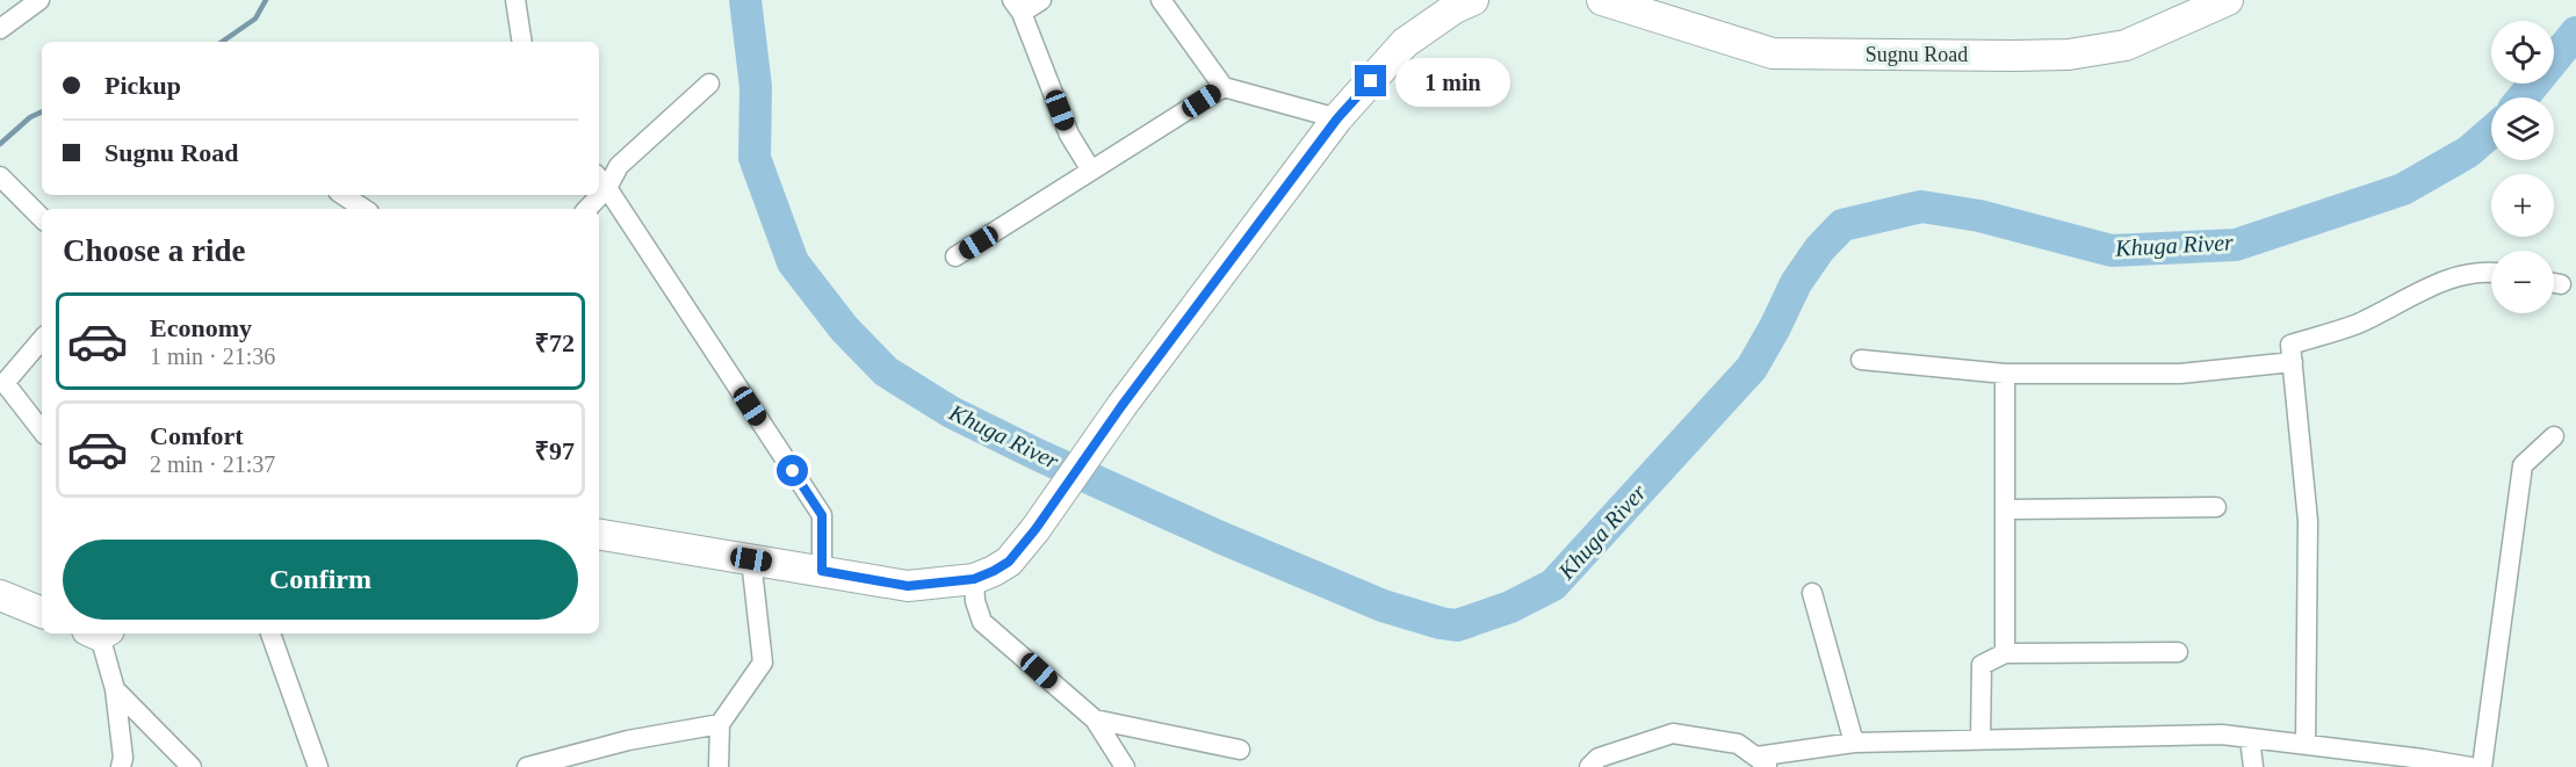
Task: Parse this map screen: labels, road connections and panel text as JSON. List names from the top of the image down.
{
  "streets": {
    "main road": ["Sugnu Road"]
  },
  "water": ["Khuga River"],
  "page": {
    "map_buttons": ["+", "−"],
    "banner": ["Pickup", "Sugnu Road"],
    "bubble": "1 min",
    "heading": "Choose a ride",
    "list": [
      {
        "name": "Economy",
        "note": "1 min · 21:36",
        "value": "₹72"
      },
      {
        "name": "Comfort",
        "note": "2 min · 21:37",
        "value": "₹97"
      }
    ],
    "buttons": "Confirm"
  }
}
